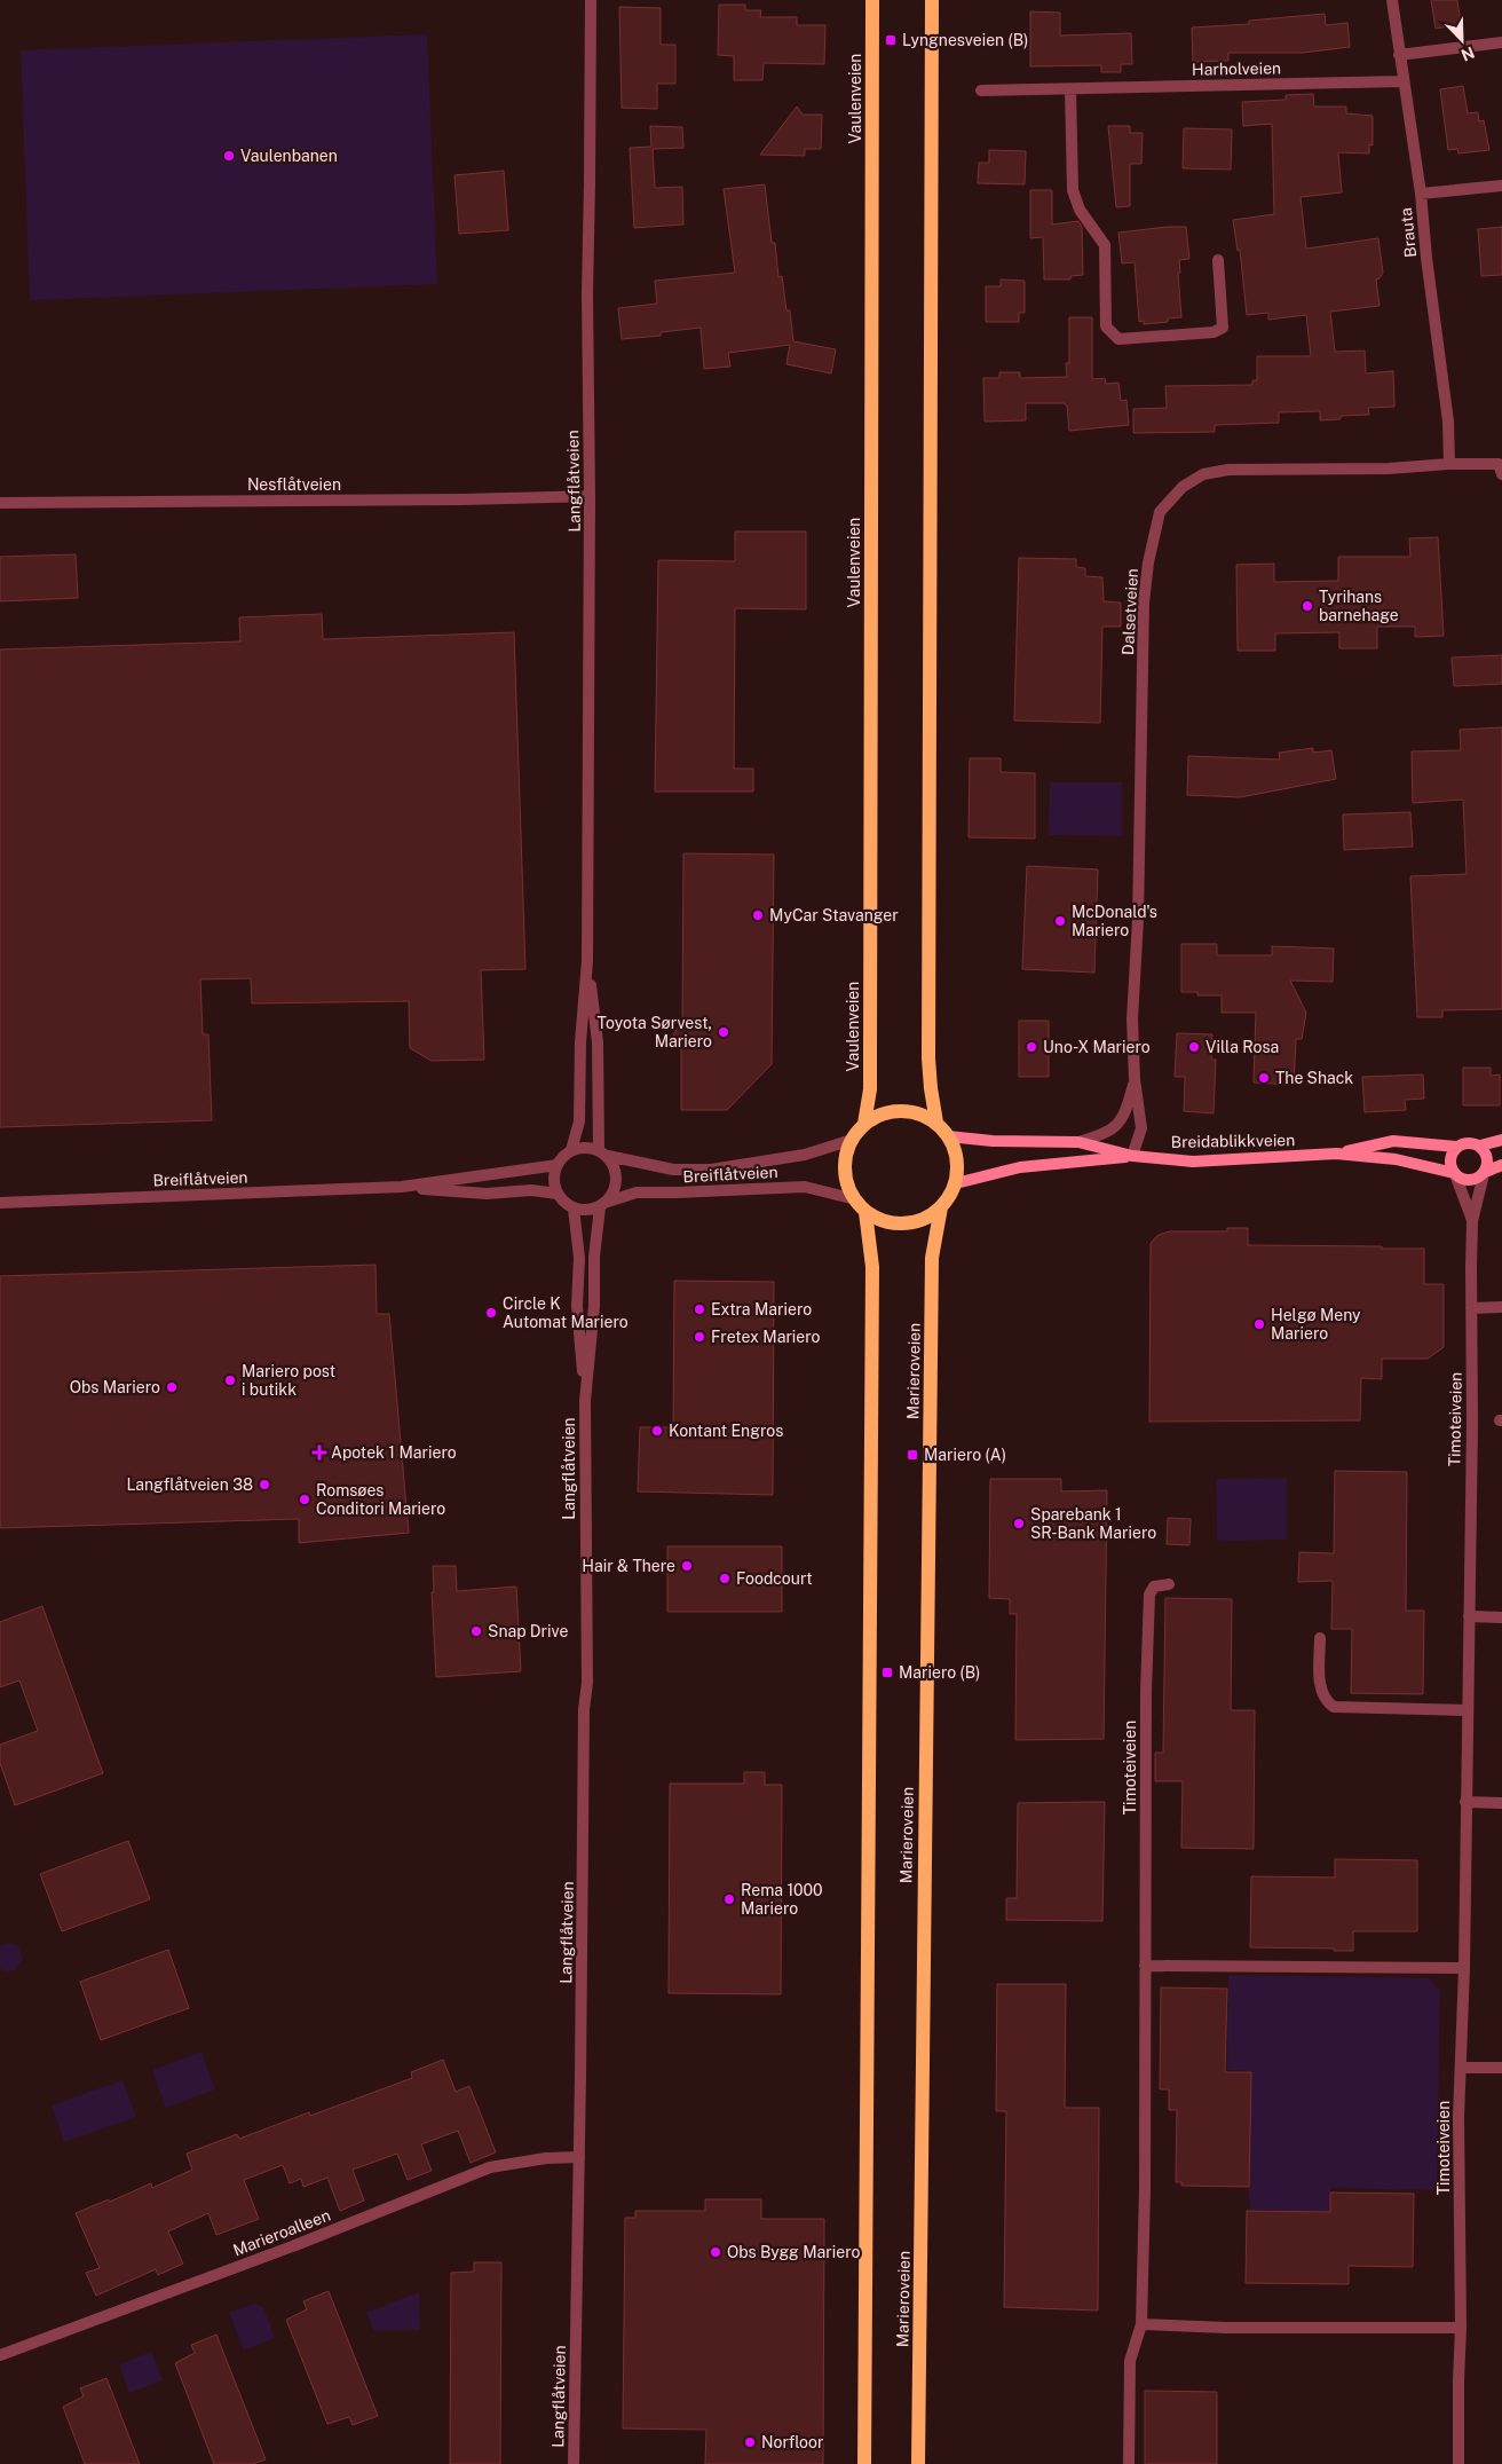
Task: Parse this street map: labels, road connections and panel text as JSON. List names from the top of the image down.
{
  "streets": {
    "main road": ["Vaulenveien", "Breidablikkveien", "Marieroveien"],
    "street": [
      "Harholveien",
      "Brauta",
      "Langflåtveien",
      "Nesflåtveien",
      "Dalsetveien",
      "Breiflåtveien",
      "Timoteiveien",
      "Marieroalleen"
    ]
  },
  "crossings": [
    ["Harholveien", "Brauta"],
    ["Vaulenveien", "Breidablikkveien"],
    ["Vaulenveien", "Breiflåtveien"],
    ["Vaulenveien", "Marieroveien"],
    ["Brauta", "Dalsetveien"],
    ["Langflåtveien", "Nesflåtveien"],
    ["Langflåtveien", "Breiflåtveien"],
    ["Langflåtveien", "Marieroalleen"],
    ["Dalsetveien", "Breidablikkveien"],
    ["Breidablikkveien", "Breiflåtveien"],
    ["Breidablikkveien", "Marieroveien"],
    ["Breidablikkveien", "Timoteiveien"],
    ["Breiflåtveien", "Marieroveien"]
  ],
  "places": {
    "transit": ["Lyngnesveien (B)", "Mariero (A)", "Mariero (B)"],
    "other": [
      "Vaulenbanen",
      "Tyrihans barnehage",
      "MyCar Stavanger",
      "McDonald's Mariero",
      "Toyota Sørvest, Mariero",
      "Uno-X Mariero",
      "Villa Rosa",
      "The Shack",
      "Extra Mariero",
      "Circle K Automat Mariero",
      "Helgø Meny Mariero",
      "Fretex Mariero",
      "Mariero post i butikk",
      "Obs Mariero",
      "Kontant Engros",
      "Langflåtveien 38",
      "Romsøes Conditori Mariero",
      "Sparebank 1 SR-Bank Mariero",
      "Hair & There",
      "Foodcourt",
      "Snap Drive",
      "Rema 1000 Mariero",
      "Obs Bygg Mariero",
      "Norfloor"
    ],
    "health": ["Apotek 1 Mariero"]
  },
  "north": "bottom right"
}
